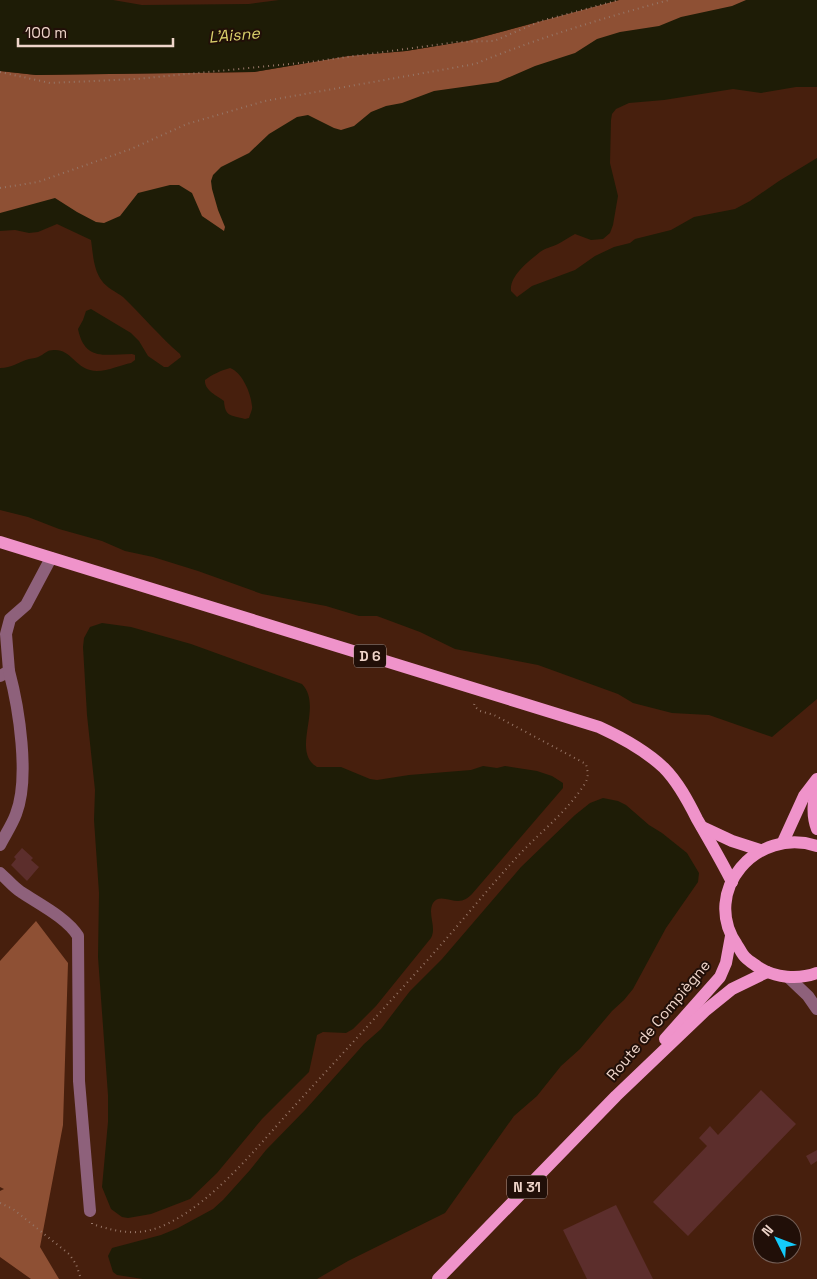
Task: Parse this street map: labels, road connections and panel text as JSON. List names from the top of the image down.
{
  "streets": {
    "main road": ["D 6", "Route de Compiègne", "N 31"]
  },
  "water": ["L'Aisne"],
  "scale_bar": "100 m",
  "north": "top left"
}
